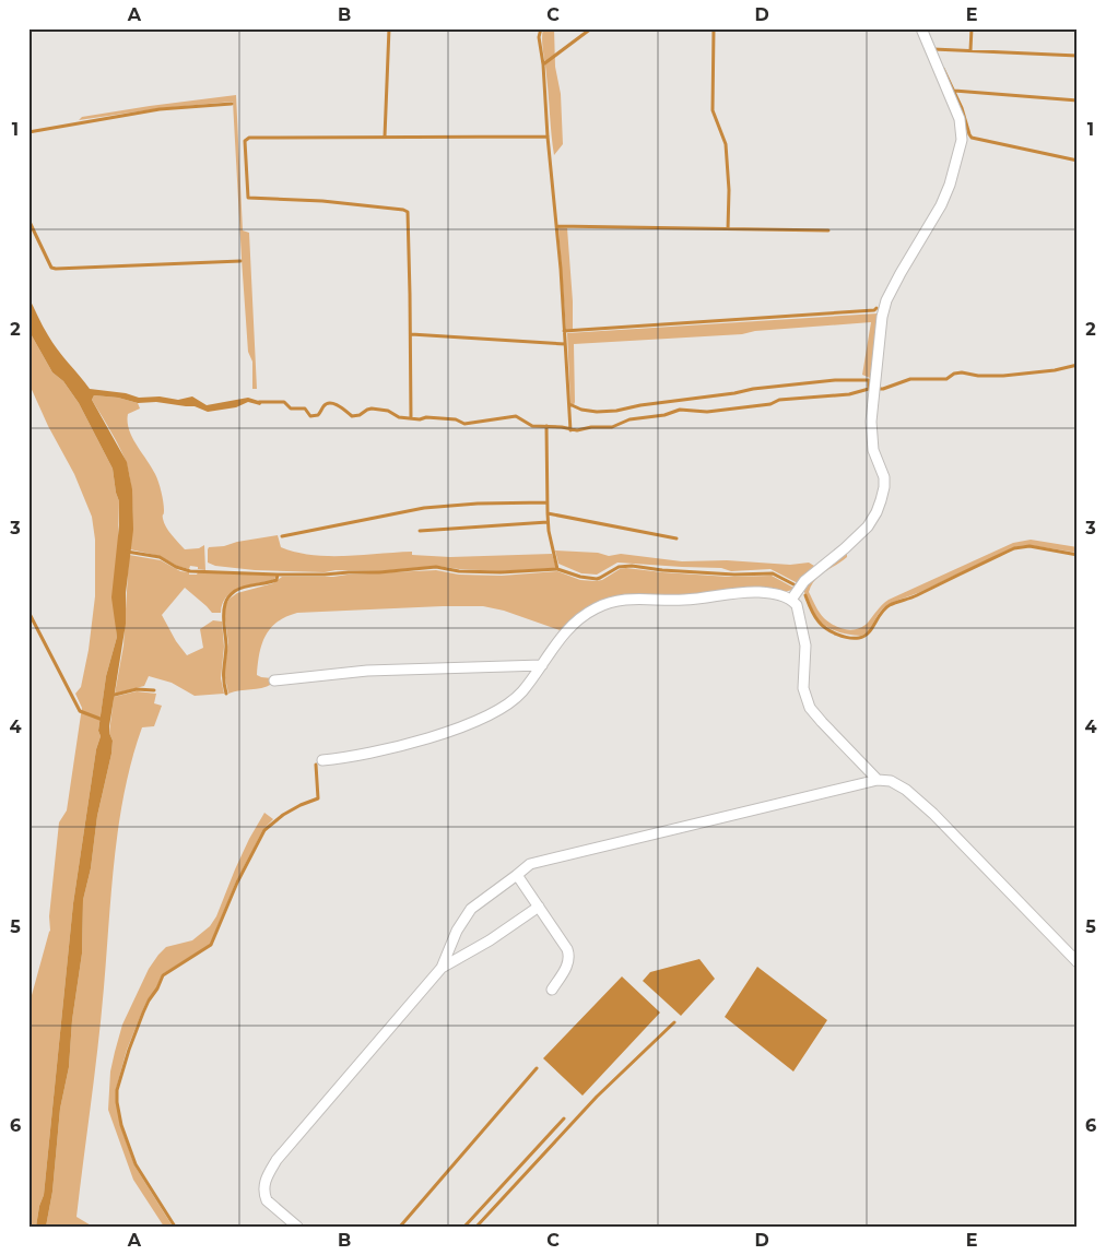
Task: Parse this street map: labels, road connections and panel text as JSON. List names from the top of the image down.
{
  "grid": {
    "columns": [
      "A",
      "B",
      "C",
      "D",
      "E"
    ],
    "rows": [
      "1",
      "2",
      "3",
      "4",
      "5",
      "6"
    ]
  }
}
